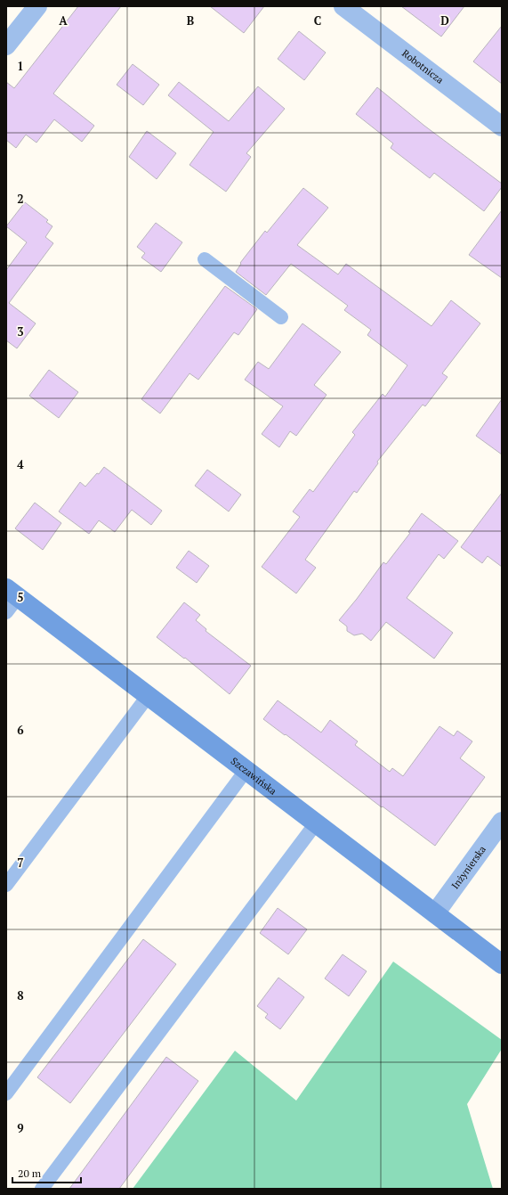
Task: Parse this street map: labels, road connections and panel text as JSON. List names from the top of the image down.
{
  "streets": {
    "street": ["Robotnicza", "Szczawińska", "Inżynierska"]
  },
  "crossings": [
    ["Szczawińska", "Inżynierska"]
  ],
  "scale_bar": "20 m",
  "grid": {
    "columns": [
      "A",
      "B",
      "C",
      "D"
    ],
    "rows": [
      "1",
      "2",
      "3",
      "4",
      "5",
      "6",
      "7",
      "8",
      "9"
    ]
  }
}
